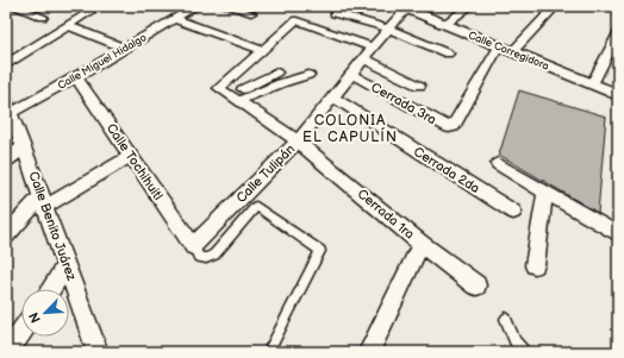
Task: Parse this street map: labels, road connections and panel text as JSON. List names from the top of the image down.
{
  "streets": {
    "street": [
      "Calle Corregidora",
      "Calle Miguel Hidalgo",
      "Cerrada 3ra",
      "Calle Tochihuitl",
      "Cerrada 2da",
      "Calle Tulipán",
      "Cerrada 1ra",
      "Calle Benito Juárez"
    ]
  },
  "crossings": [
    ["Calle Corregidora", "Cerrada 3ra"],
    ["Calle Corregidora", "Calle Tulipán"],
    ["Calle Miguel Hidalgo", "Calle Tochihuitl"],
    ["Calle Miguel Hidalgo", "Calle Benito Juárez"],
    ["Cerrada 3ra", "Calle Tulipán"],
    ["Calle Tochihuitl", "Calle Tulipán"],
    ["Cerrada 2da", "Calle Tulipán"],
    ["Calle Tulipán", "Cerrada 1ra"]
  ],
  "districts": ["COLONIA EL CAPULÍN"],
  "north": "bottom left"
}
